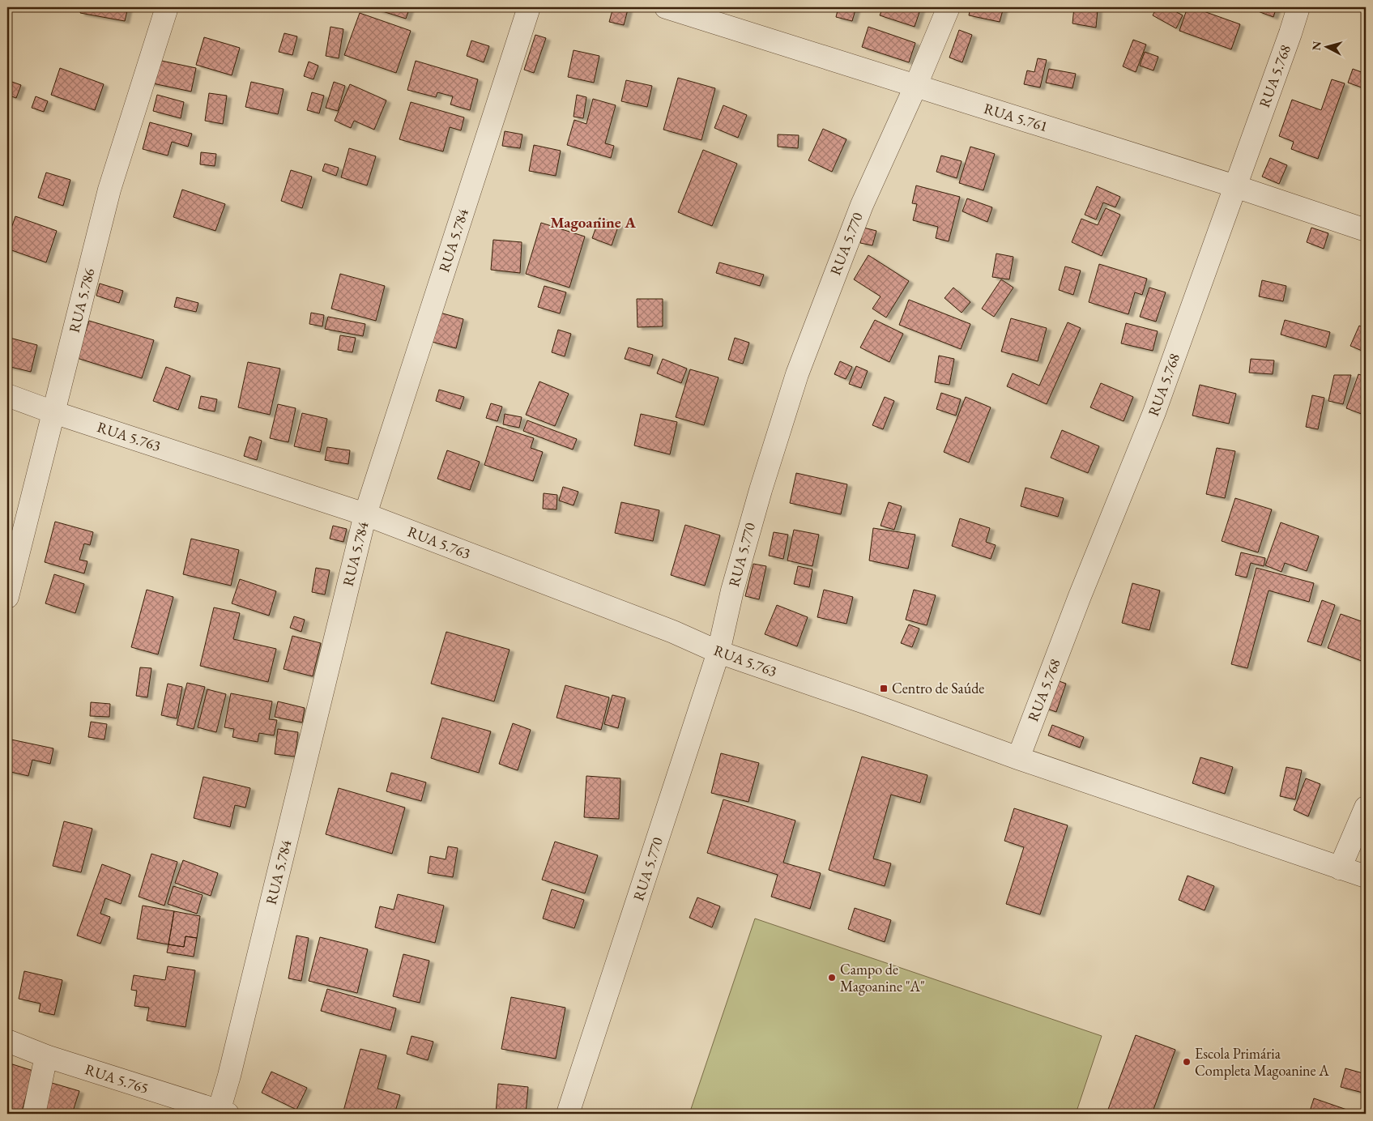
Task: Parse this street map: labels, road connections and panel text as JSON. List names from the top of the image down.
{
  "streets": {
    "street": [
      "RUA 5.768",
      "RUA 5.761",
      "RUA 5.784",
      "RUA 5.770",
      "RUA 5.786",
      "RUA 5.763",
      "RUA 5.765"
    ]
  },
  "crossings": [
    ["RUA 5.768", "RUA 5.761"],
    ["RUA 5.768", "RUA 5.763"],
    ["RUA 5.761", "RUA 5.770"],
    ["RUA 5.784", "RUA 5.763"],
    ["RUA 5.784", "RUA 5.765"],
    ["RUA 5.770", "RUA 5.763"],
    ["RUA 5.786", "RUA 5.763"]
  ],
  "districts": ["Magoanine A"],
  "places": {
    "transit": ["Centro de Saúde"],
    "other": ["Campo de Magoanine \"A\"", "Escola Primária Completa Magoanine A"]
  },
  "north": "left"
}
